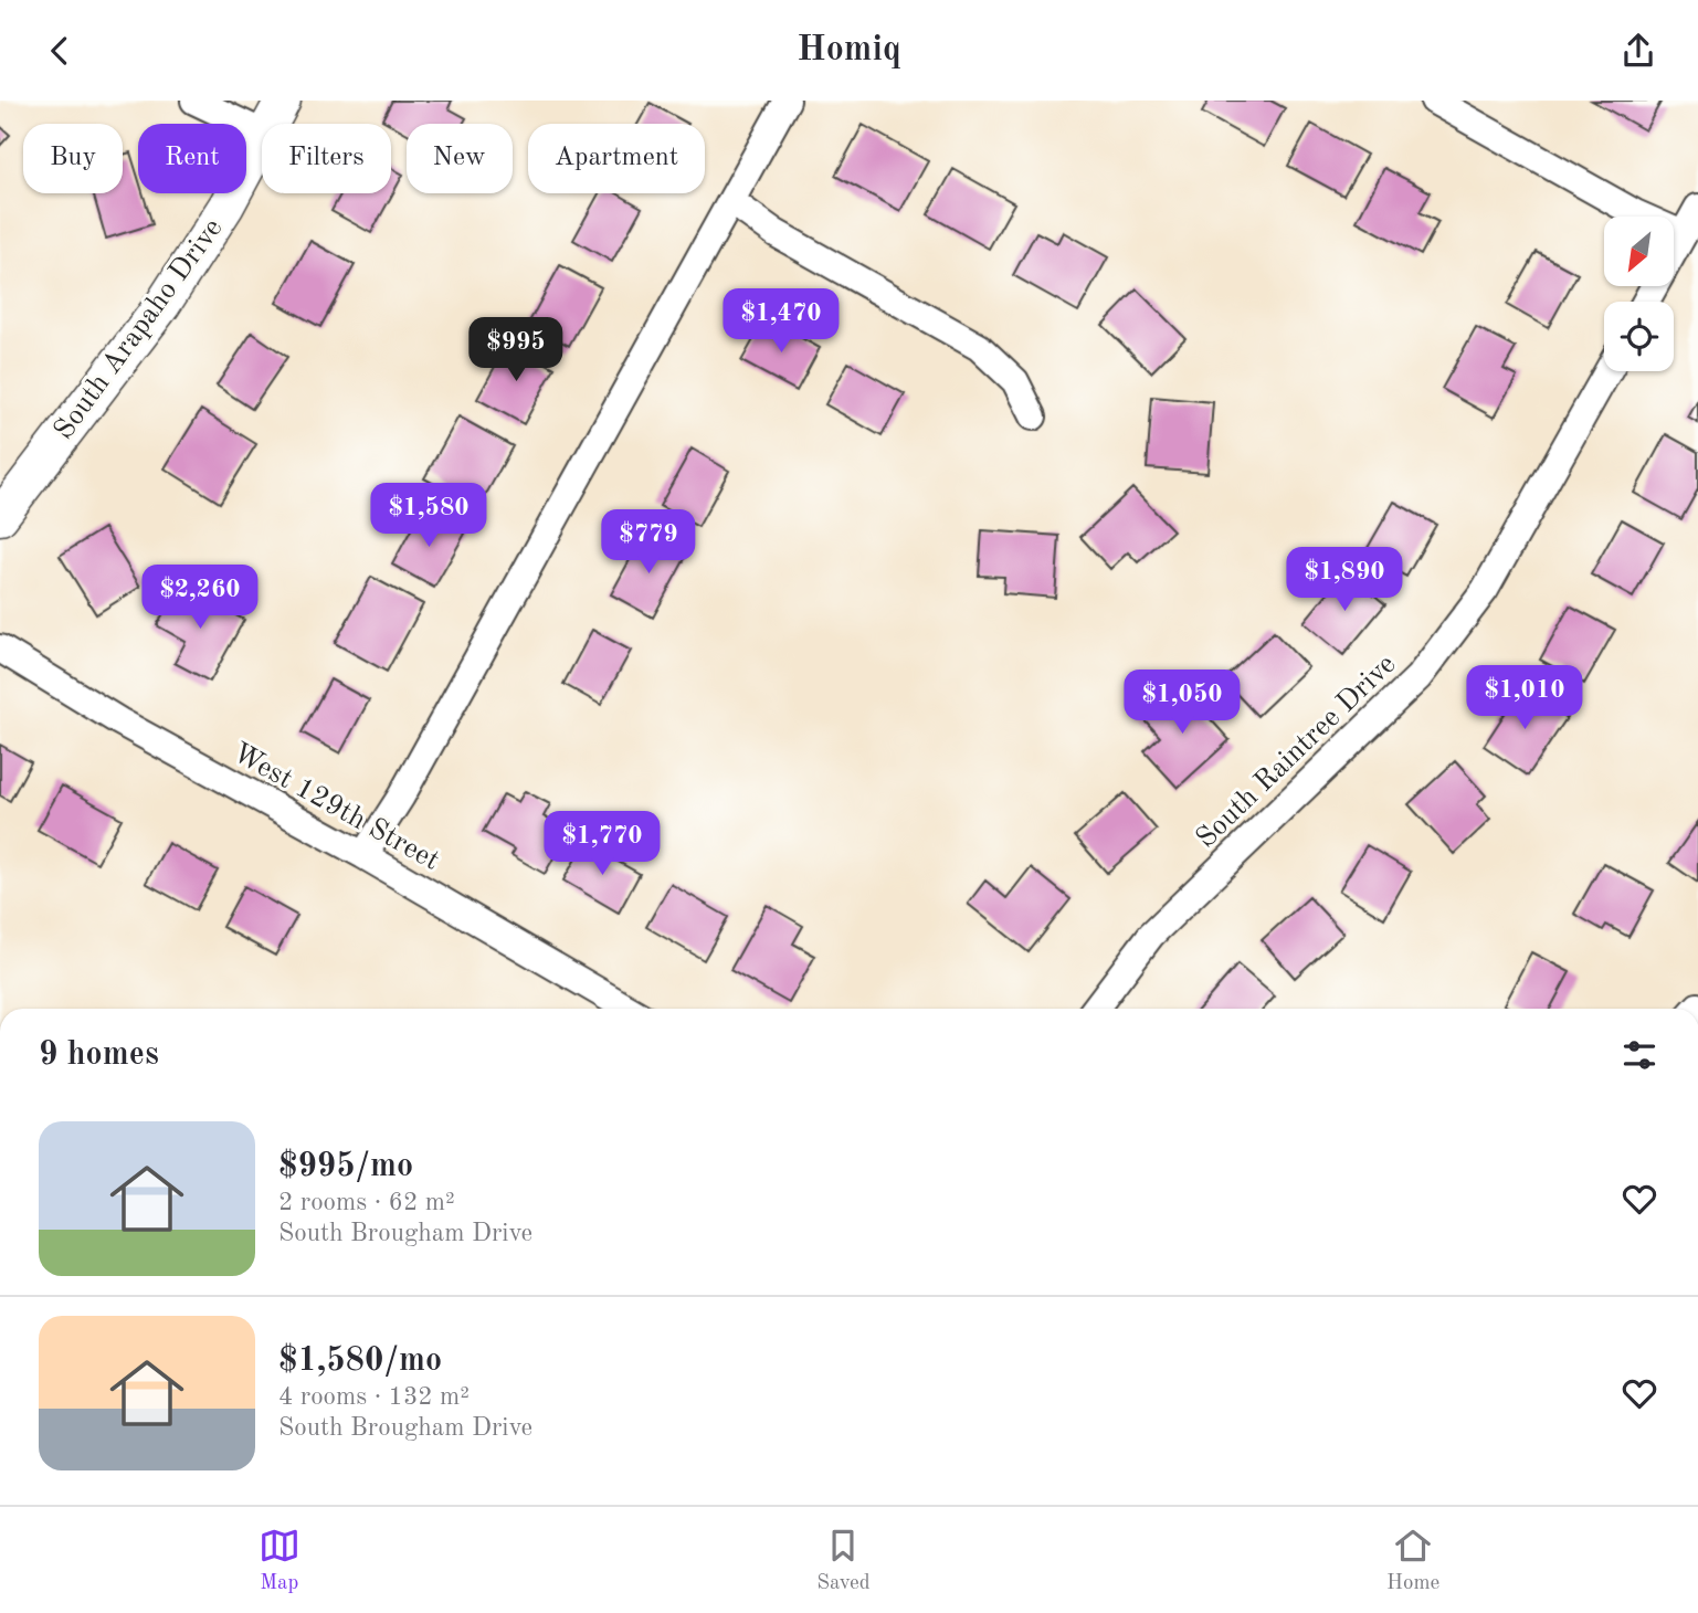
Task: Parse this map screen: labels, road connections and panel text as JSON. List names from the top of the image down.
{
  "streets": {
    "street": ["South Arapaho Drive", "South Raintree Drive", "West 129th Street"]
  },
  "north": "bottom left",
  "page": {
    "header": "Homiq",
    "chip": [
      "Buy",
      "Rent",
      "Filters",
      "New",
      "Apartment"
    ],
    "price": [
      "$1,470",
      "$995",
      "$1,580",
      "$779",
      "$1,890",
      "$2,260",
      "$1,010",
      "$1,050",
      "$1,770"
    ],
    "heading": "9 homes",
    "list": [
      {
        "name": "$995/mo",
        "note": "2 rooms · 62 m² · South Brougham Drive"
      },
      {
        "name": "$1,580/mo",
        "note": "4 rooms · 132 m² · South Brougham Drive"
      }
    ],
    "tabs": ["Map", "Saved", "Home"]
  }
}
